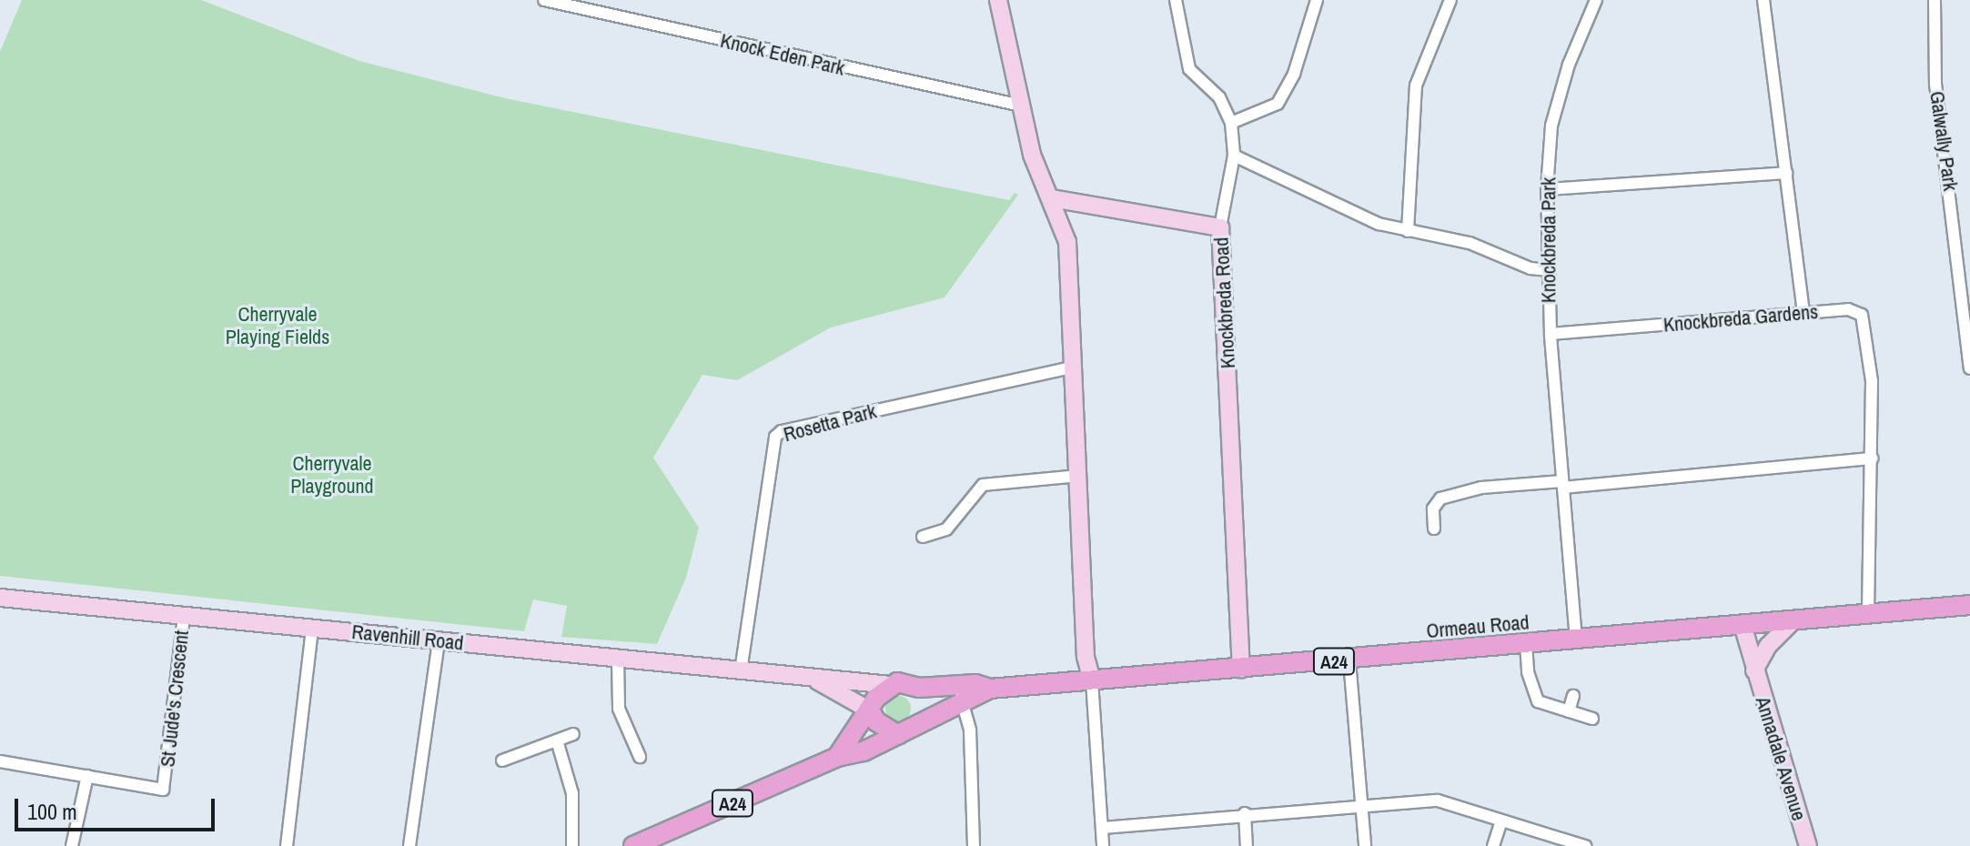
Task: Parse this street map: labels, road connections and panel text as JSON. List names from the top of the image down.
{
  "streets": {
    "main road": ["Ormeau Road", "A24"],
    "street": [
      "Knock Eden Park",
      "Galwally Park",
      "Knockbreda Park",
      "Knockbreda Road",
      "Knockbreda Gardens",
      "Rosetta Park",
      "Ravenhill Road",
      "St Jude's Crescent",
      "Annadale Avenue"
    ]
  },
  "crossings": [
    ["Knockbreda Park", "Knockbreda Gardens"],
    ["Knockbreda Park", "Ormeau Road"],
    ["Knockbreda Road", "Ormeau Road"],
    ["Rosetta Park", "Ravenhill Road"],
    ["Ormeau Road", "Ravenhill Road"],
    ["Ormeau Road", "Annadale Avenue"],
    ["Ravenhill Road", "St Jude's Crescent"]
  ],
  "parks": ["Cherryvale Playing Fields", "Cherryvale Playground"],
  "scale_bar": "100 m"
}
